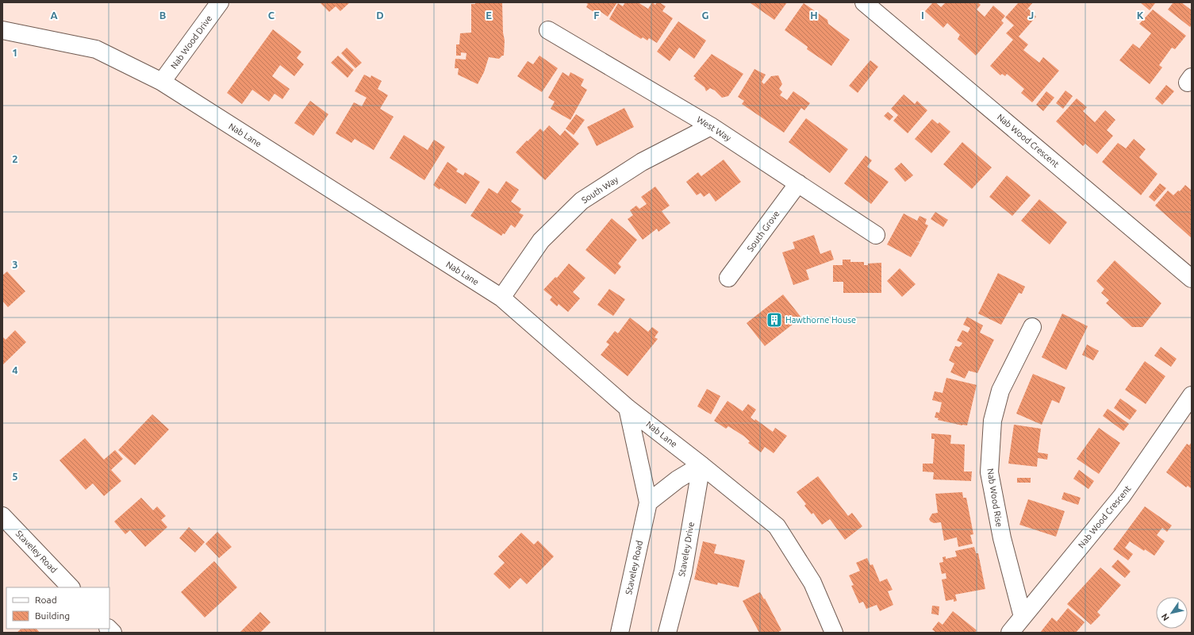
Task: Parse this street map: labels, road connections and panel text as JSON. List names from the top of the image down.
{
  "streets": {
    "street": [
      "Nab Wood Drive",
      "West Way",
      "Nab Lane",
      "Nab Wood Crescent",
      "South Way",
      "South Grove",
      "Nab Wood Rise",
      "Staveley Drive",
      "Staveley Road"
    ]
  },
  "crossings": [
    ["Nab Wood Drive", "Nab Lane"],
    ["West Way", "South Way"],
    ["West Way", "South Grove"],
    ["Nab Lane", "South Way"],
    ["Nab Lane", "Staveley Drive"],
    ["Nab Lane", "Staveley Road"],
    ["Nab Wood Crescent", "Nab Wood Rise"]
  ],
  "places": {
    "building": ["Hawthorne House"]
  },
  "legend": ["Road", "Building"],
  "north": "bottom left",
  "grid": {
    "columns": [
      "A",
      "B",
      "C",
      "D",
      "E",
      "F",
      "G",
      "H",
      "I",
      "J",
      "K"
    ],
    "rows": [
      "1",
      "2",
      "3",
      "4",
      "5"
    ]
  }
}
